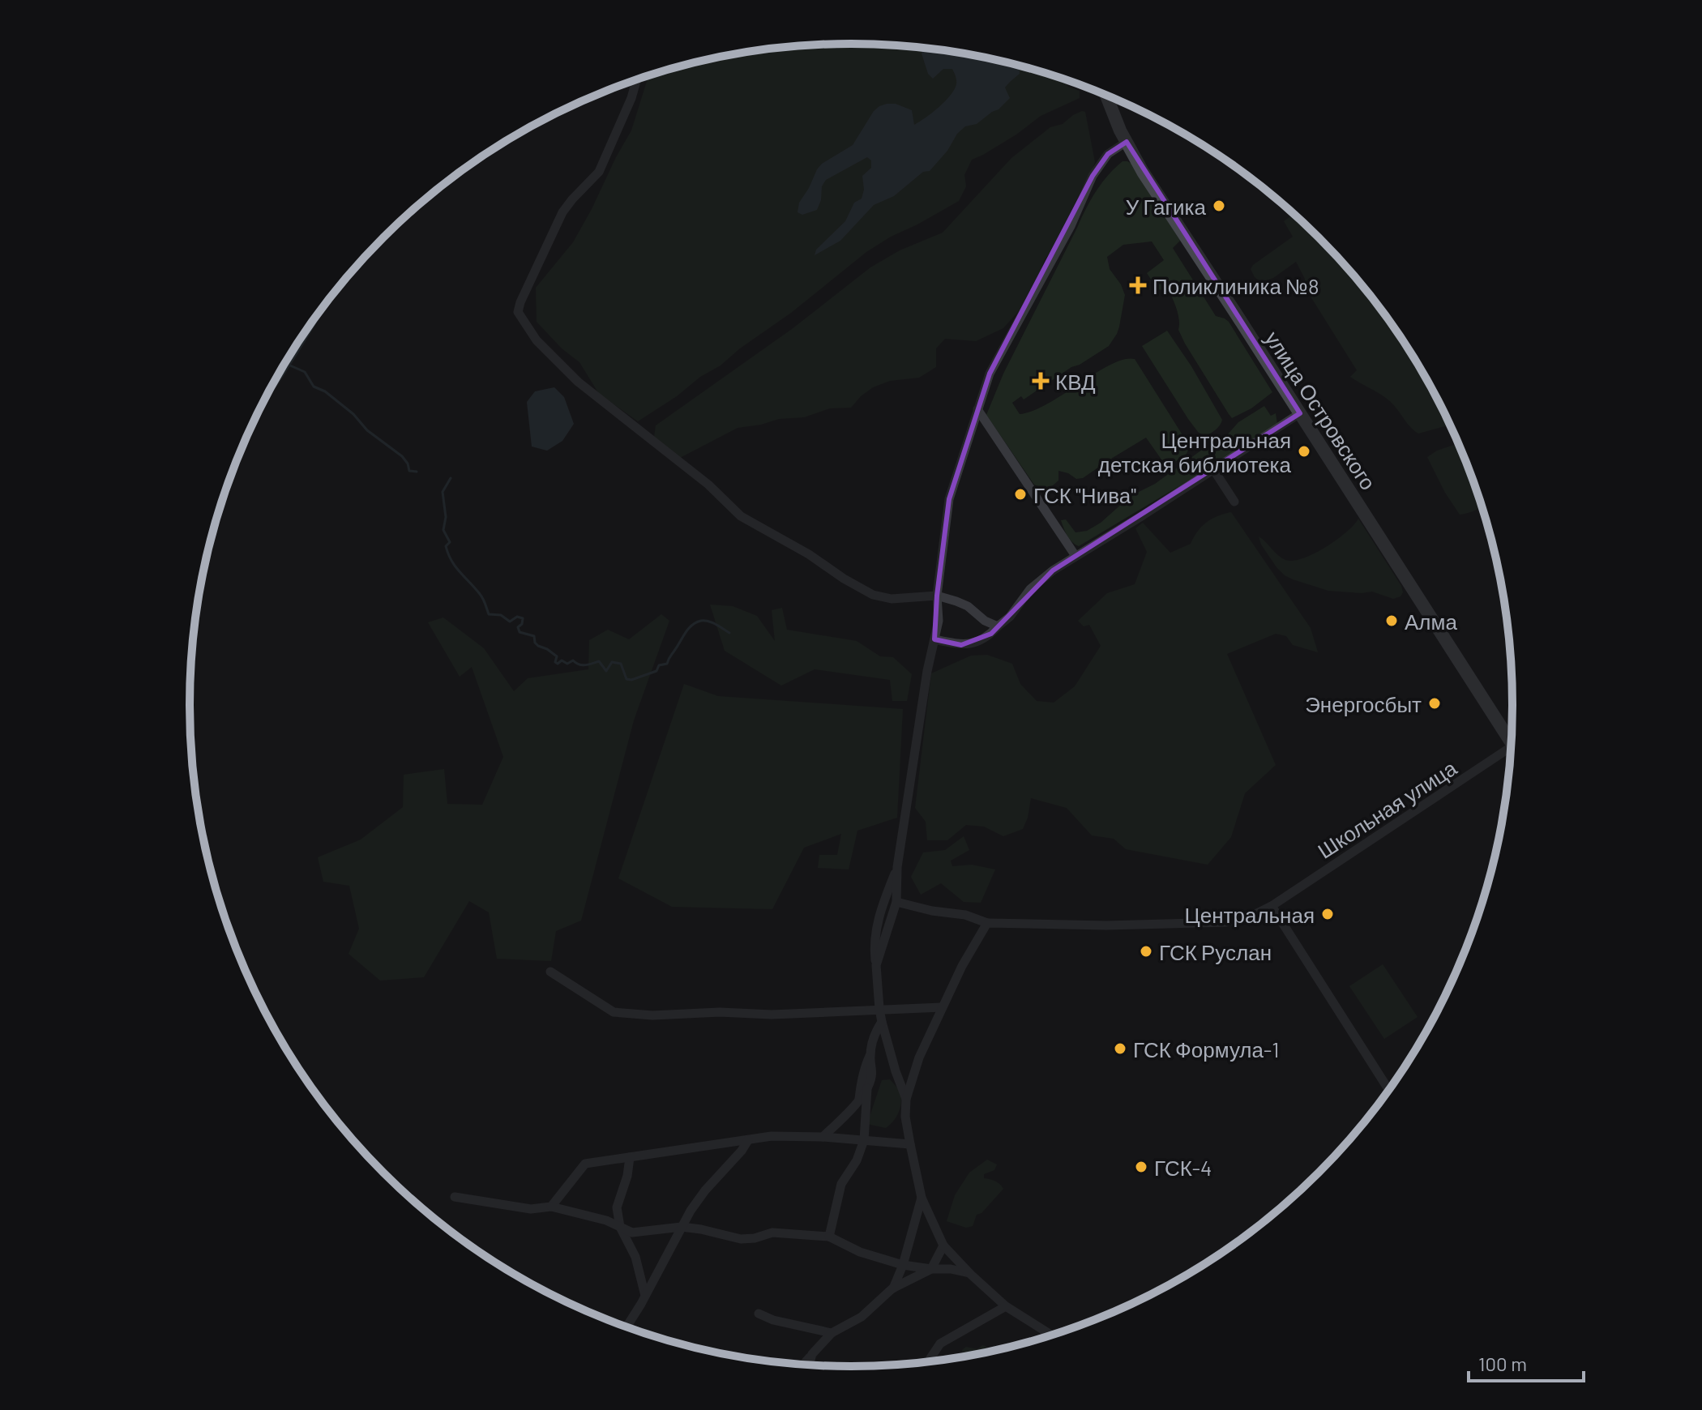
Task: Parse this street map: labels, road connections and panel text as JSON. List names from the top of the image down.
{
  "streets": {
    "main road": ["улица Островского"],
    "street": ["Школьная улица"]
  },
  "places": {
    "other": [
      "У Гагика",
      "Центральная детская библиотека",
      "ГСК \"Нива\"",
      "Алма",
      "Энергосбыт",
      "Центральная",
      "ГСК Руслан",
      "ГСК Формула-1",
      "ГСК-4"
    ],
    "health": ["Поликлиника №8", "КВД"]
  },
  "scale_bar": "100 m"
}
